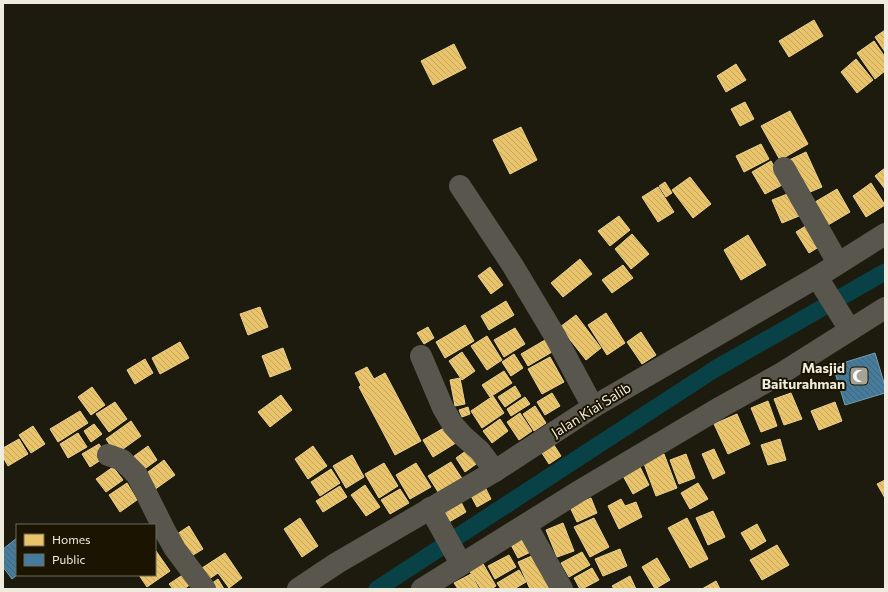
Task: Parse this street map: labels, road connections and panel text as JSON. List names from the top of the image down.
{
  "streets": {
    "street": ["Jalan Kiai Salib"]
  },
  "places": {
    "mosque": ["Masjid Baiturahman"]
  },
  "legend": ["Homes", "Public"]
}
